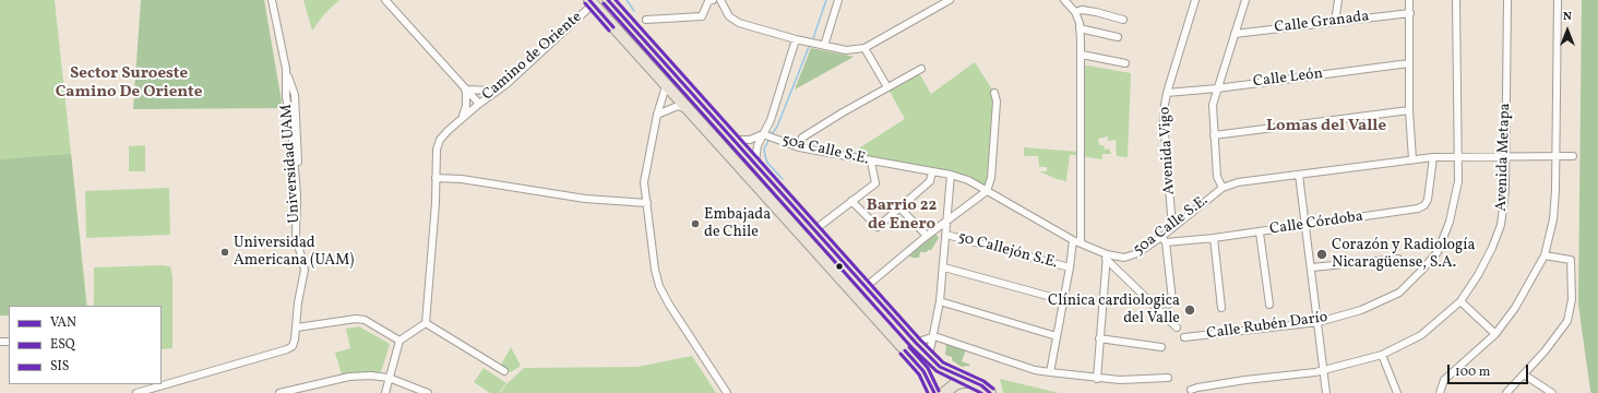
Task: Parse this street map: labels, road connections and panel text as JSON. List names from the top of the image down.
{
  "streets": {
    "street": [
      "Calle Granada",
      "Camino de Oriente",
      "Calle León",
      "50a Calle S.E.",
      "Avenida Vigo",
      "Avenida Metapa",
      "Universidad UAM",
      "Calle Córdoba",
      "50 Callejón S.E.",
      "Calle Rubén Darío"
    ]
  },
  "crossings": [
    ["Calle León", "Avenida Vigo"],
    ["50a Calle S.E.", "Avenida Vigo"],
    ["50a Calle S.E.", "Avenida Metapa"],
    ["50a Calle S.E.", "Calle Córdoba"],
    ["50a Calle S.E.", "Calle Rubén Darío"]
  ],
  "districts": ["Sector Suroeste Camino De Oriente", "Lomas del Valle", "Barrio 22 de Enero"],
  "places": [
    "Embajada de Chile",
    "Universidad Americana (UAM)",
    "Corazón y Radiología Nicaragüense, S.A.",
    "Clínica cardiologica del Valle"
  ],
  "lines": ["transit line VAN", "transit line SIS", "transit line ESQ"],
  "legend": ["VAN", "ESQ", "SIS"],
  "scale_bar": "100 m",
  "north": "top"
}
